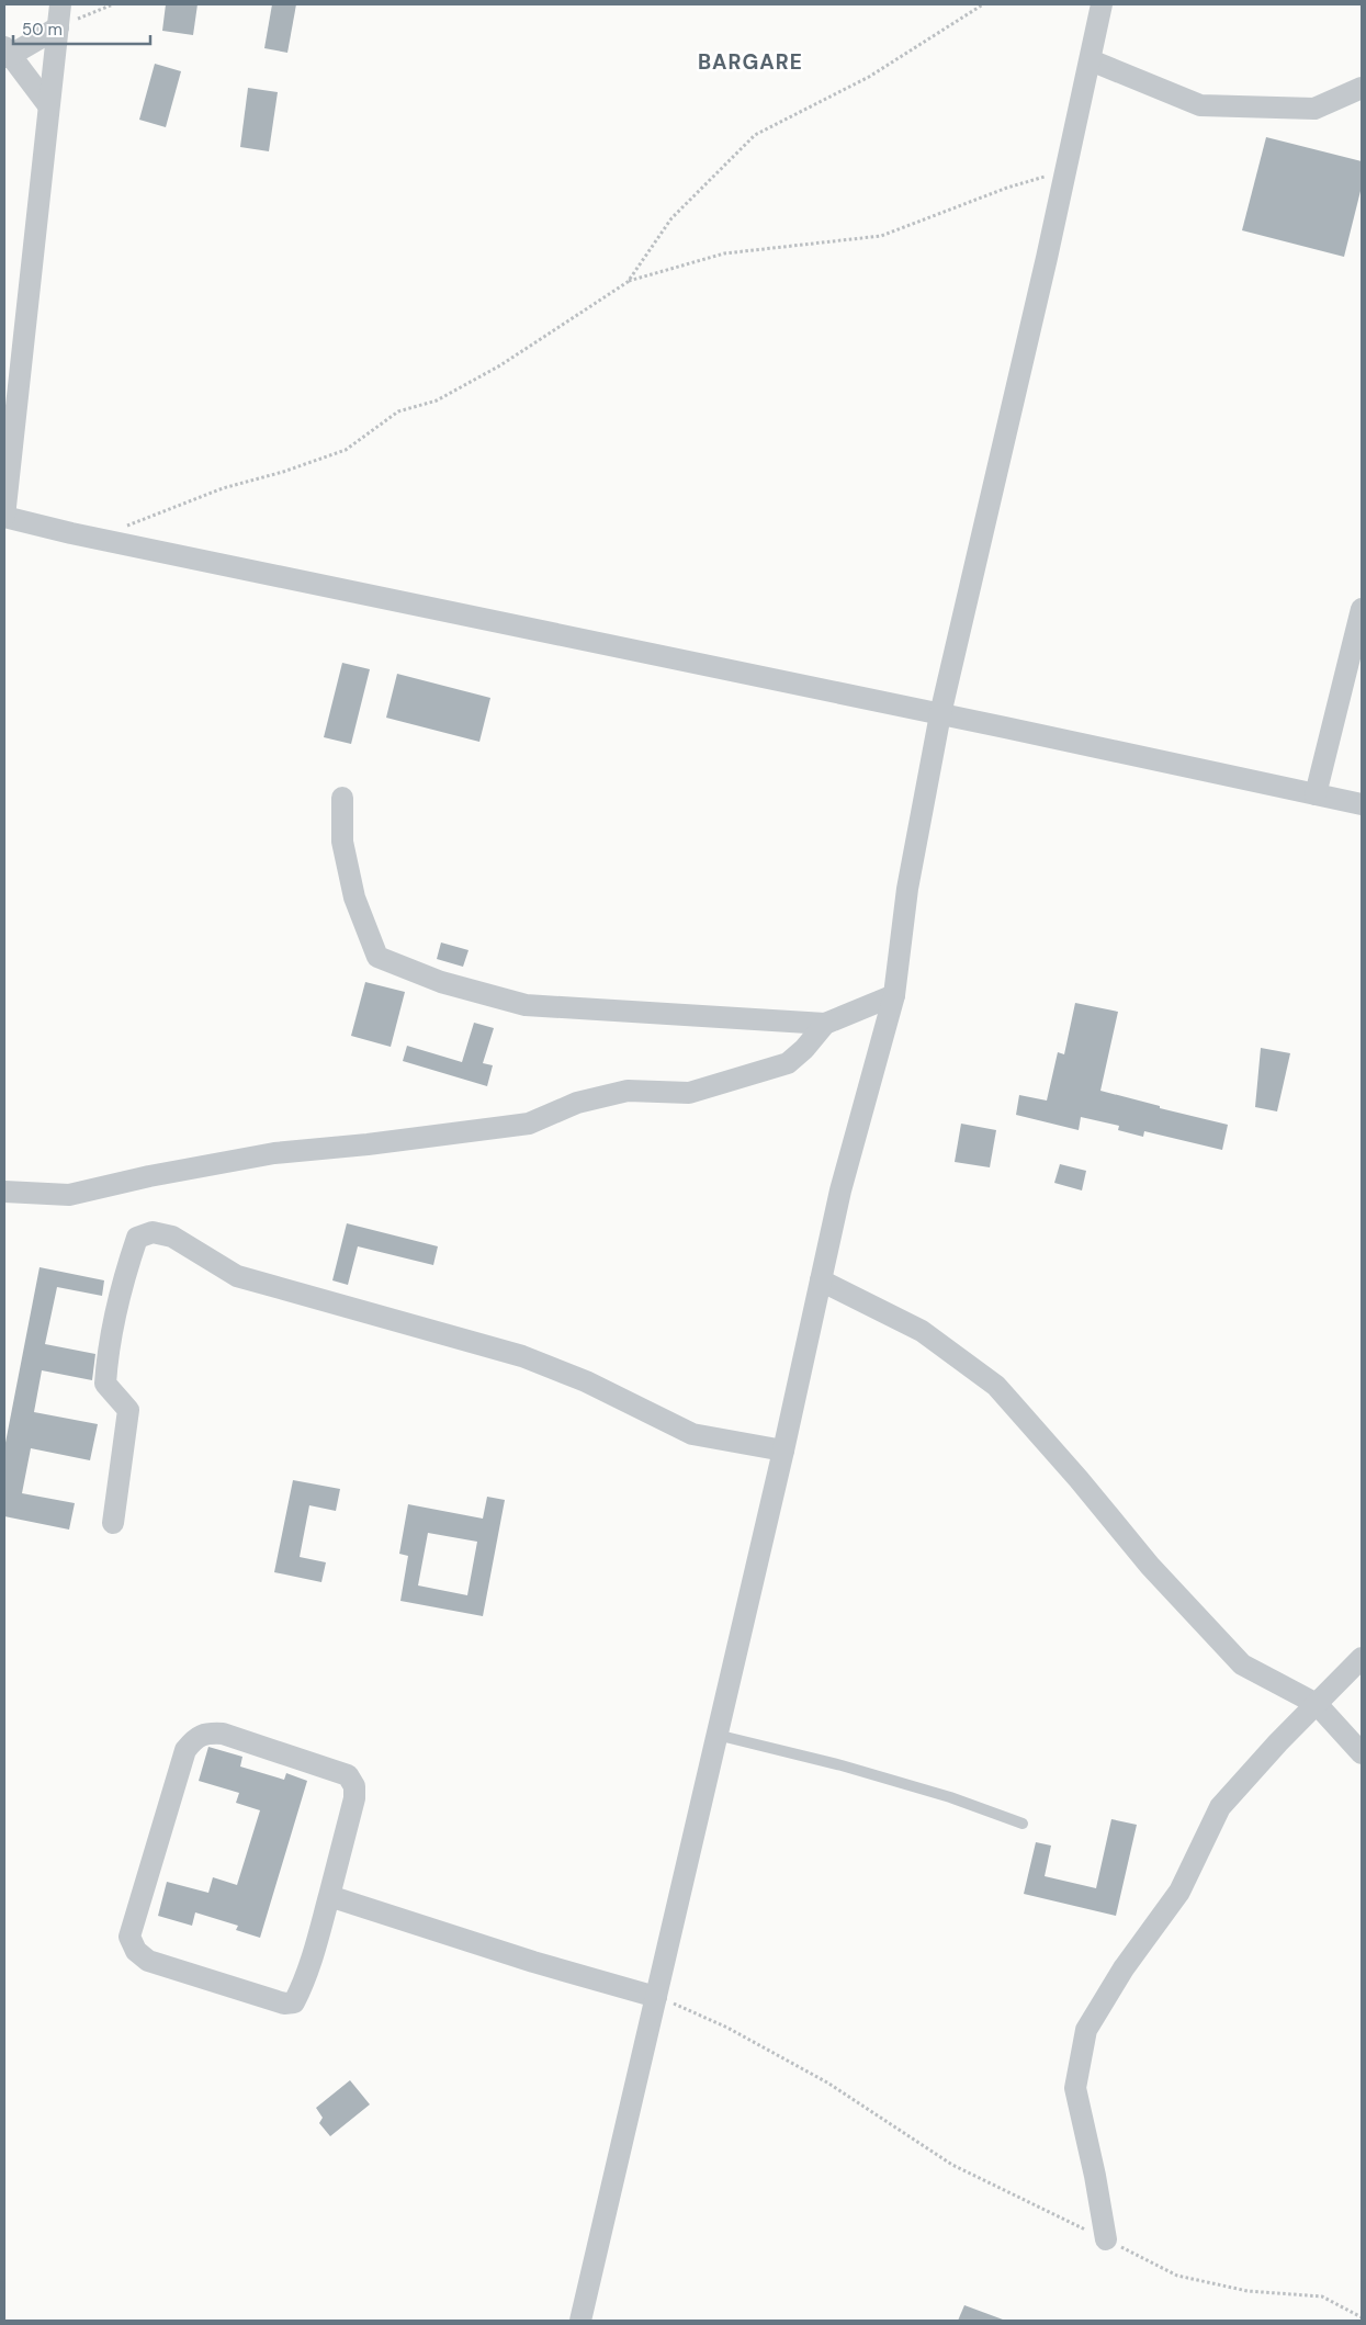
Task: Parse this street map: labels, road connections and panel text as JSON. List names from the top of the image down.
{
  "districts": ["BARGARE"],
  "scale_bar": "50 m"
}
